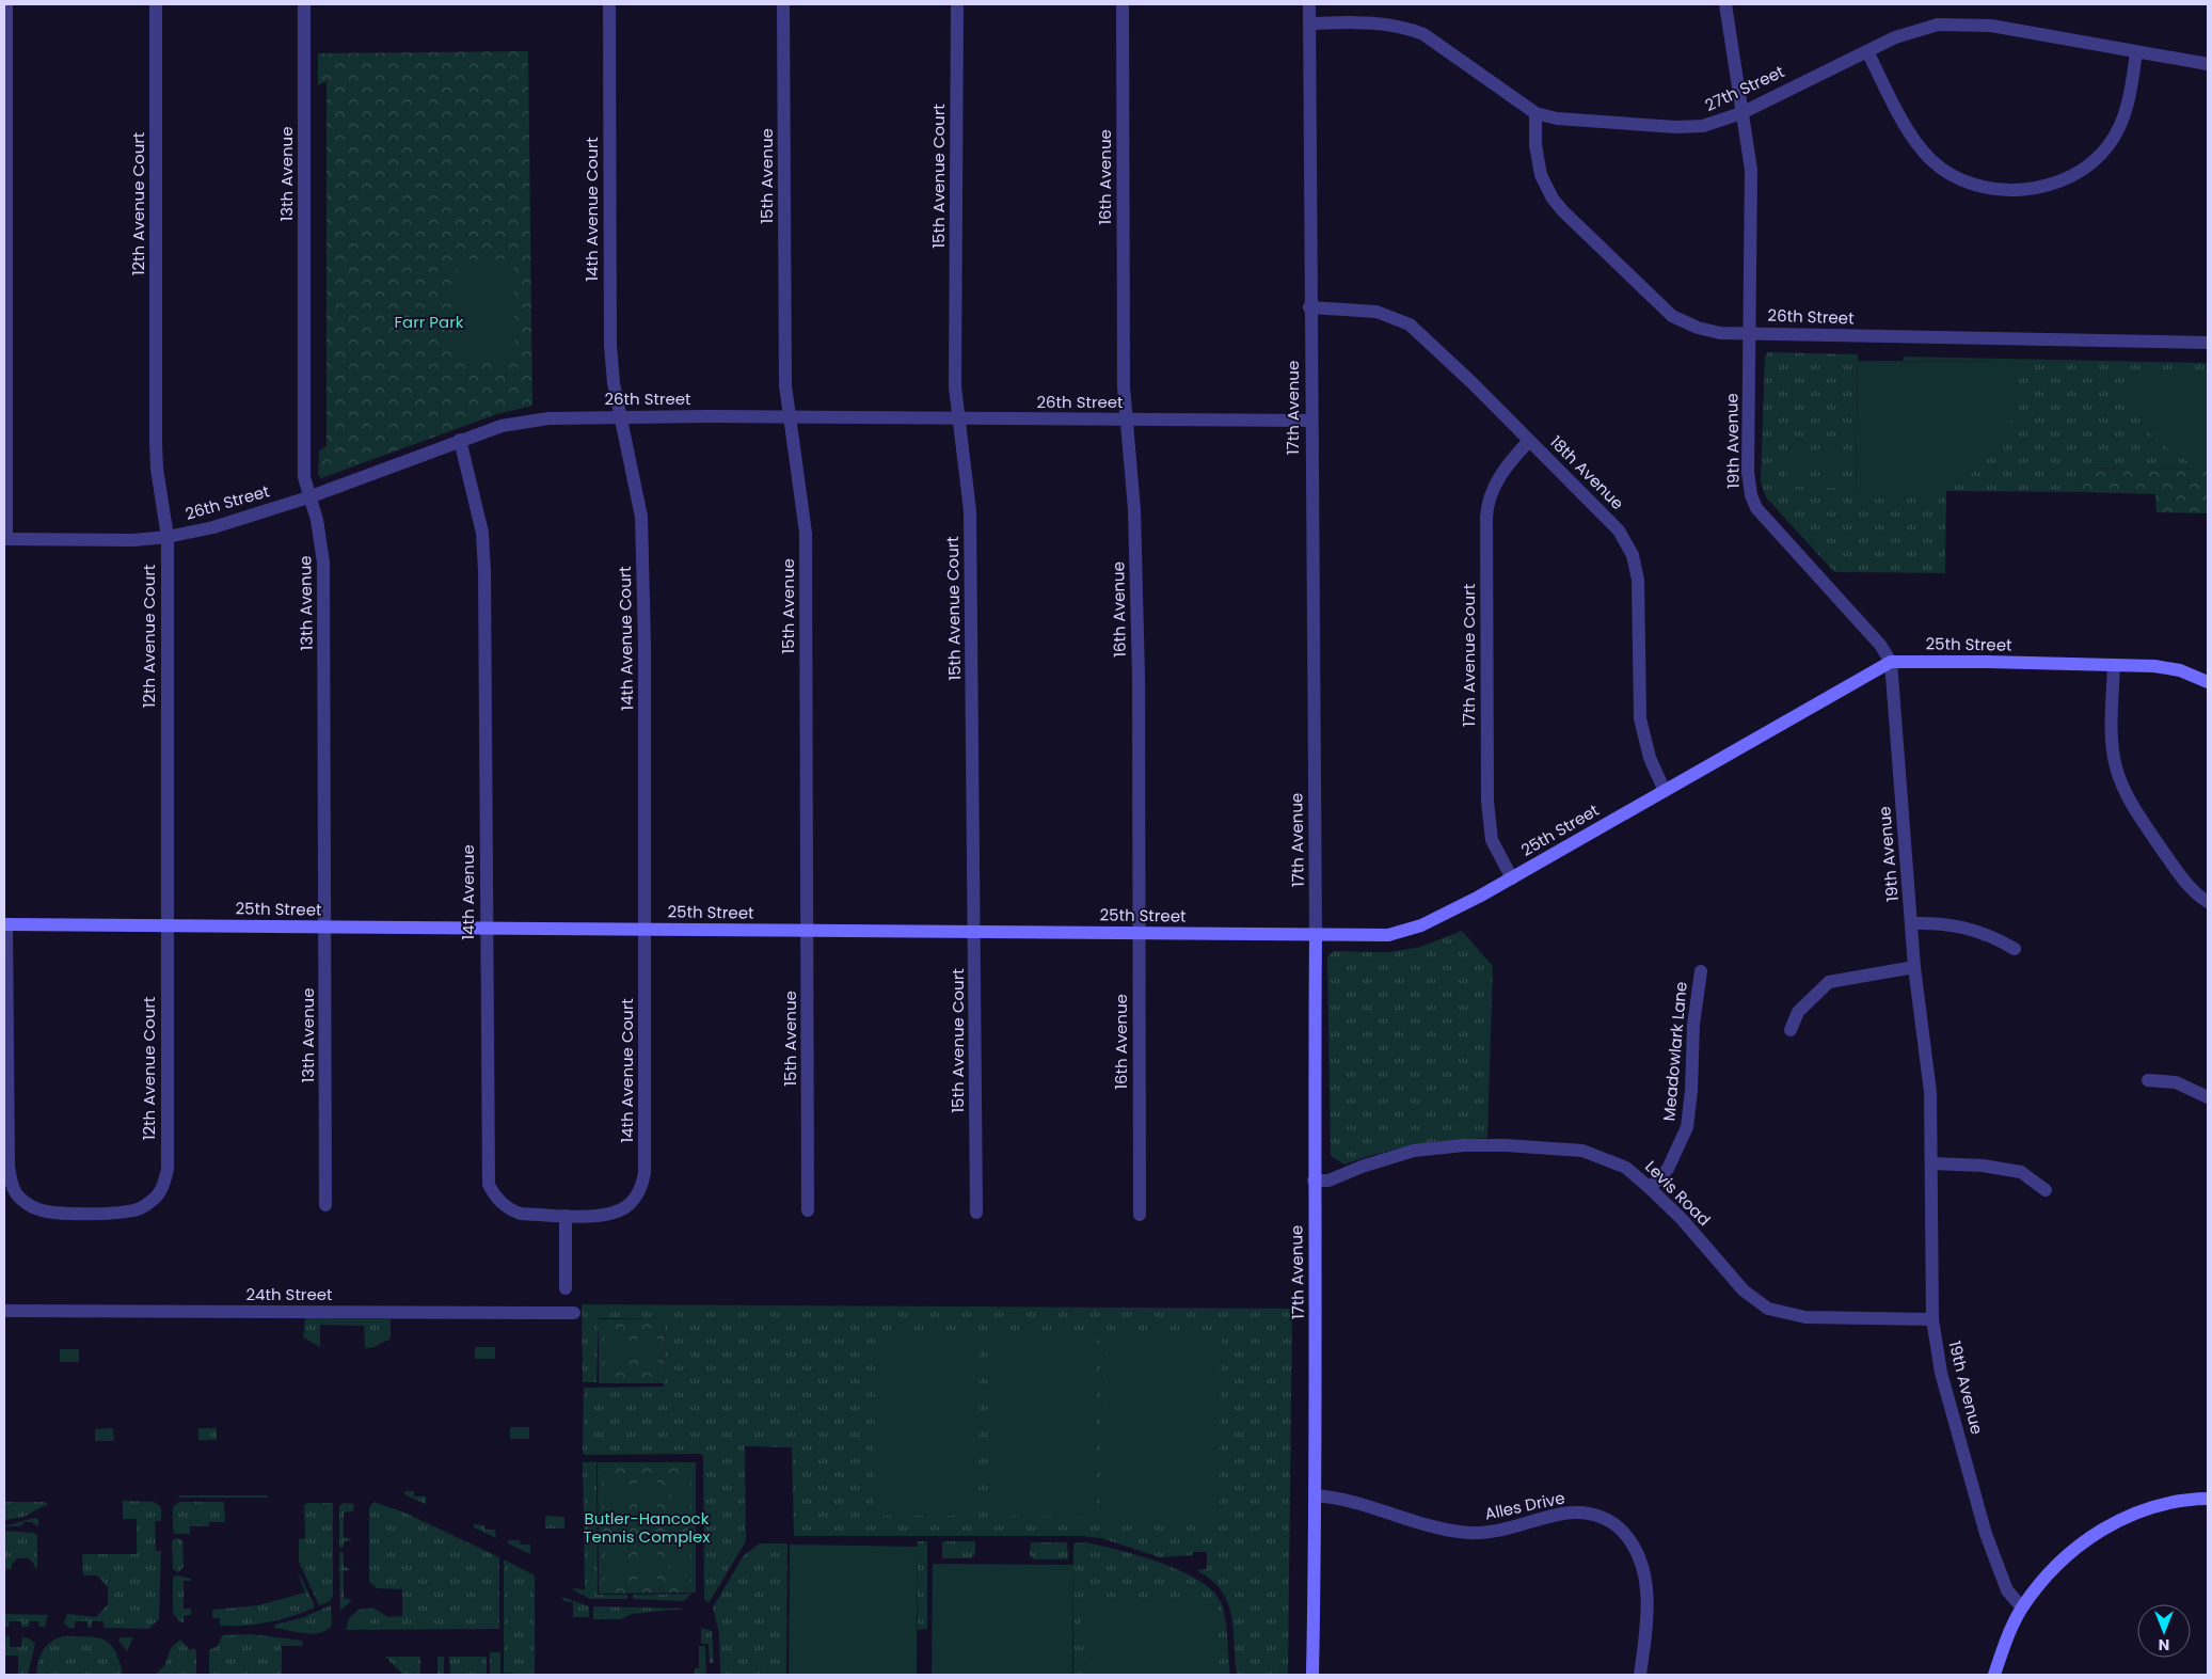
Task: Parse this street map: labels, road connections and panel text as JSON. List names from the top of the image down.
{
  "streets": {
    "street": [
      "27th Street",
      "13th Avenue",
      "15th Avenue",
      "15th Avenue Court",
      "16th Avenue",
      "12th Avenue Court",
      "14th Avenue Court",
      "26th Street",
      "17th Avenue",
      "19th Avenue",
      "18th Avenue",
      "25th Street",
      "17th Avenue Court",
      "14th Avenue",
      "Meadowlark Lane",
      "Levis Road",
      "24th Street",
      "Alles Drive"
    ]
  },
  "crossings": [
    ["27th Street", "26th Street"],
    ["27th Street", "17th Avenue"],
    ["27th Street", "19th Avenue"],
    ["13th Avenue", "26th Street"],
    ["13th Avenue", "25th Street"],
    ["15th Avenue", "26th Street"],
    ["15th Avenue", "25th Street"],
    ["15th Avenue Court", "26th Street"],
    ["15th Avenue Court", "25th Street"],
    ["16th Avenue", "26th Street"],
    ["16th Avenue", "25th Street"],
    ["12th Avenue Court", "26th Street"],
    ["12th Avenue Court", "25th Street"],
    ["14th Avenue Court", "26th Street"],
    ["14th Avenue Court", "25th Street"],
    ["14th Avenue Court", "14th Avenue"],
    ["26th Street", "17th Avenue"],
    ["26th Street", "19th Avenue"],
    ["26th Street", "14th Avenue"],
    ["17th Avenue", "18th Avenue"],
    ["17th Avenue", "25th Street"],
    ["17th Avenue", "Levis Road"],
    ["17th Avenue", "Alles Drive"],
    ["19th Avenue", "25th Street"],
    ["19th Avenue", "Levis Road"],
    ["18th Avenue", "25th Street"],
    ["18th Avenue", "17th Avenue Court"],
    ["25th Street", "17th Avenue Court"],
    ["25th Street", "14th Avenue"],
    ["Meadowlark Lane", "Levis Road"]
  ],
  "parks": ["Farr Park", "Butler-Hancock Tennis Complex"],
  "north": "bottom"
}
